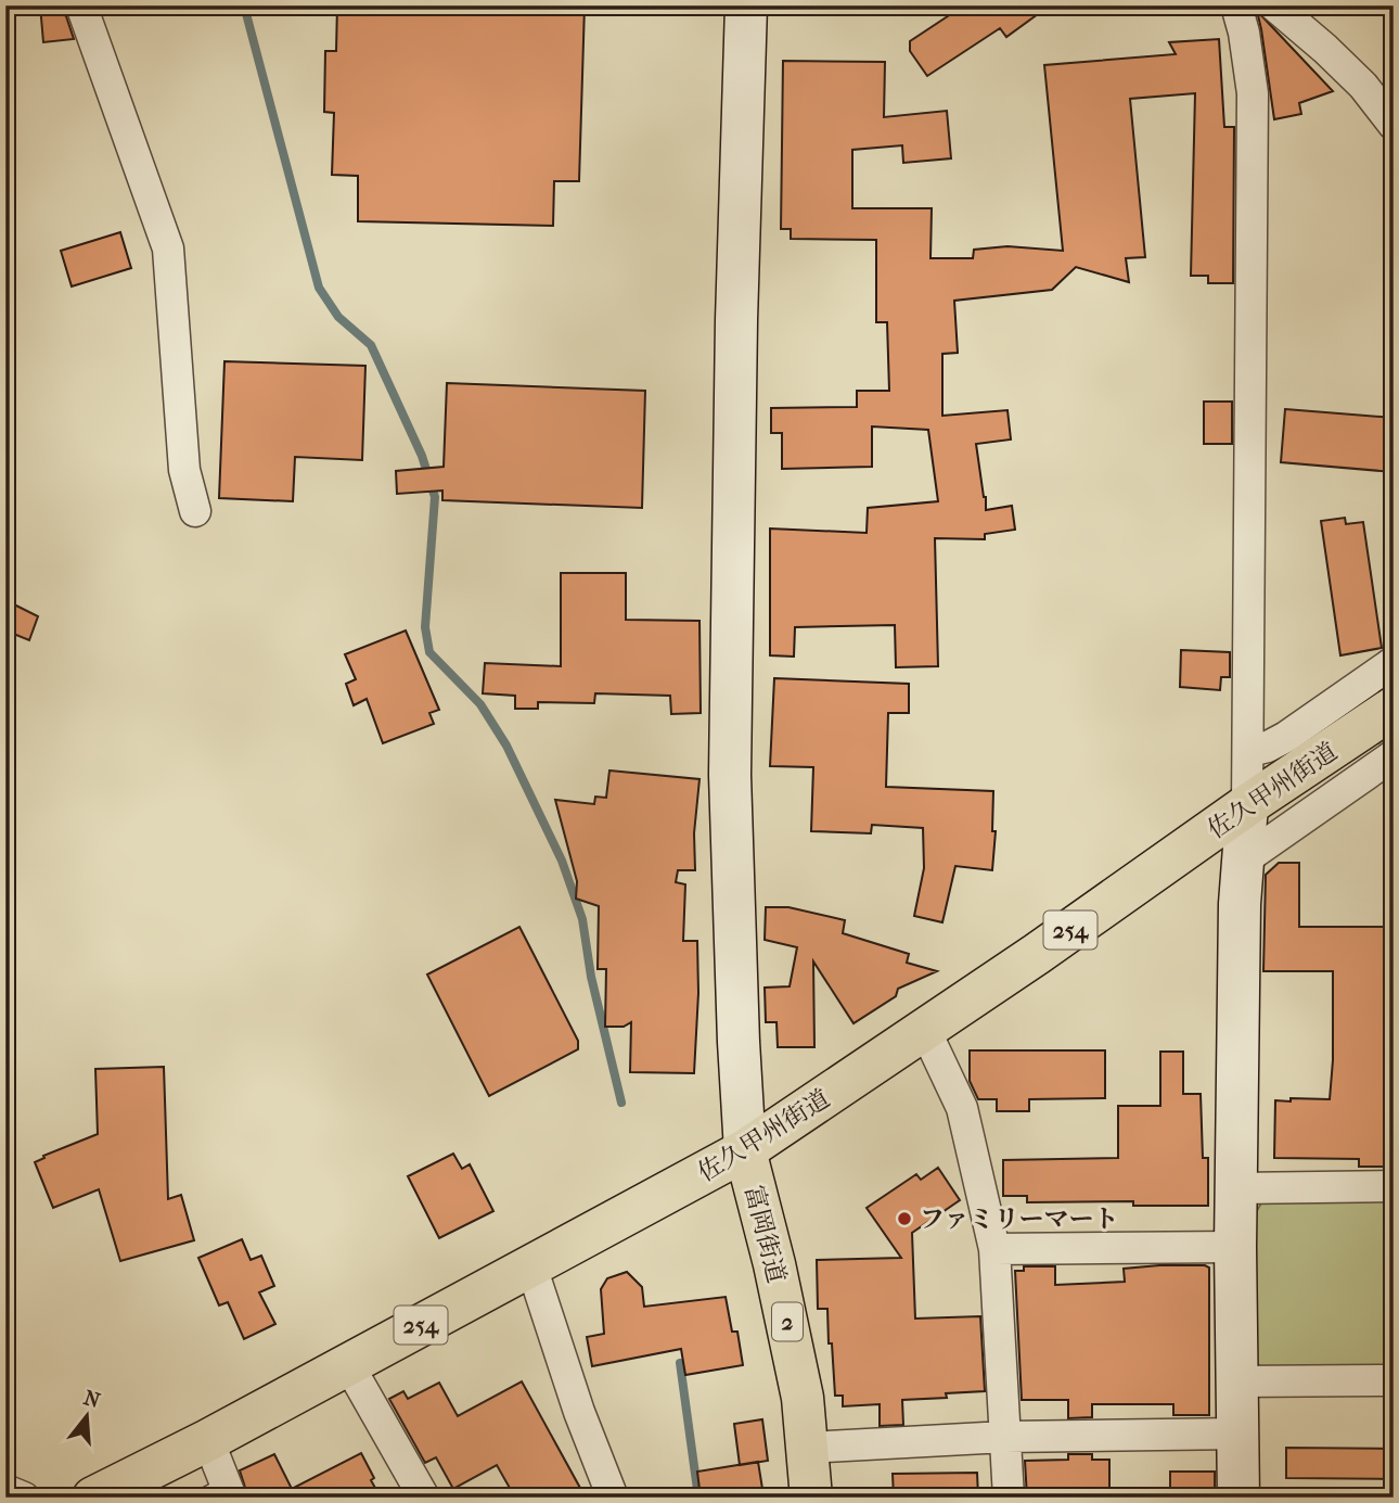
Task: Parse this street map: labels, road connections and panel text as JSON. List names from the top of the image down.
{
  "streets": {
    "main road": [
      "佐久甲州街道",
      "254",
      "富岡街道",
      "2"
    ]
  },
  "crossings": [
    ["佐久甲州街道", "富岡街道"]
  ],
  "places": ["ファミリーマート"],
  "north": "top"
}
